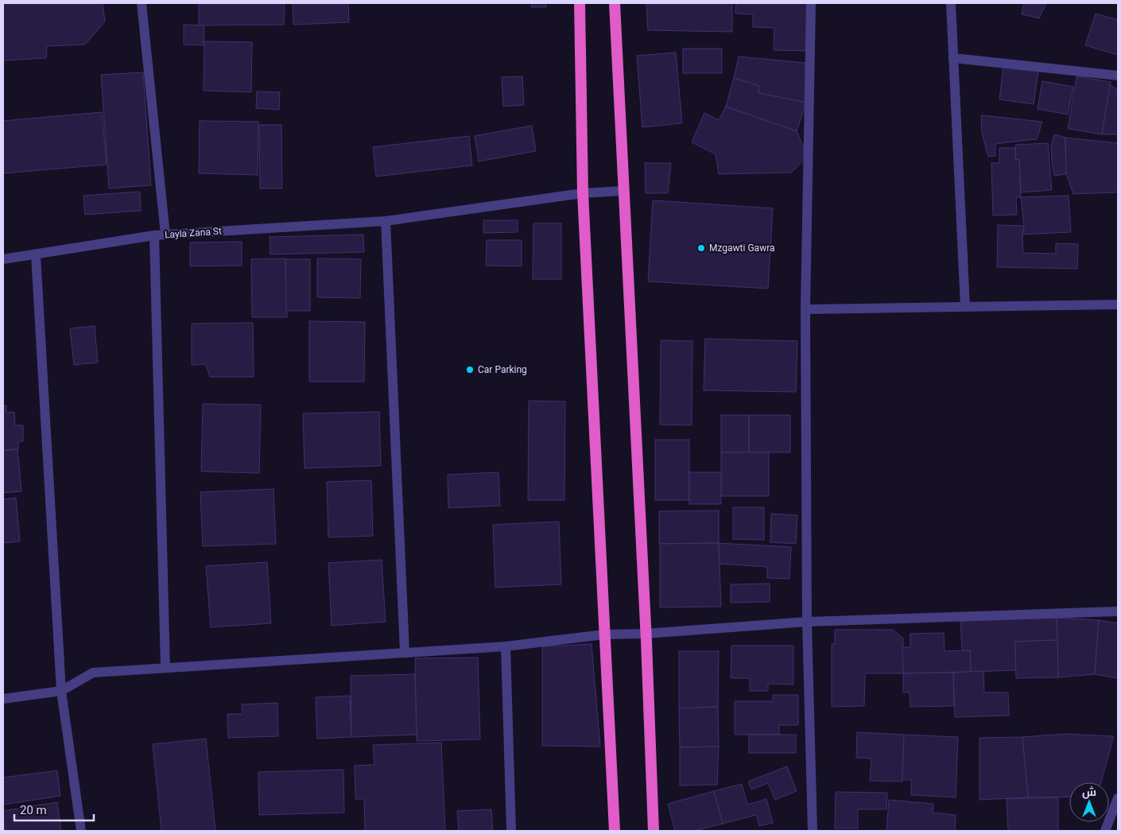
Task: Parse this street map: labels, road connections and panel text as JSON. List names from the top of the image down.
{
  "streets": {
    "street": ["Layla Zana St"]
  },
  "places": ["Mzgawti Gawra", "Car Parking"],
  "scale_bar": "20 m",
  "north": "top"
}
